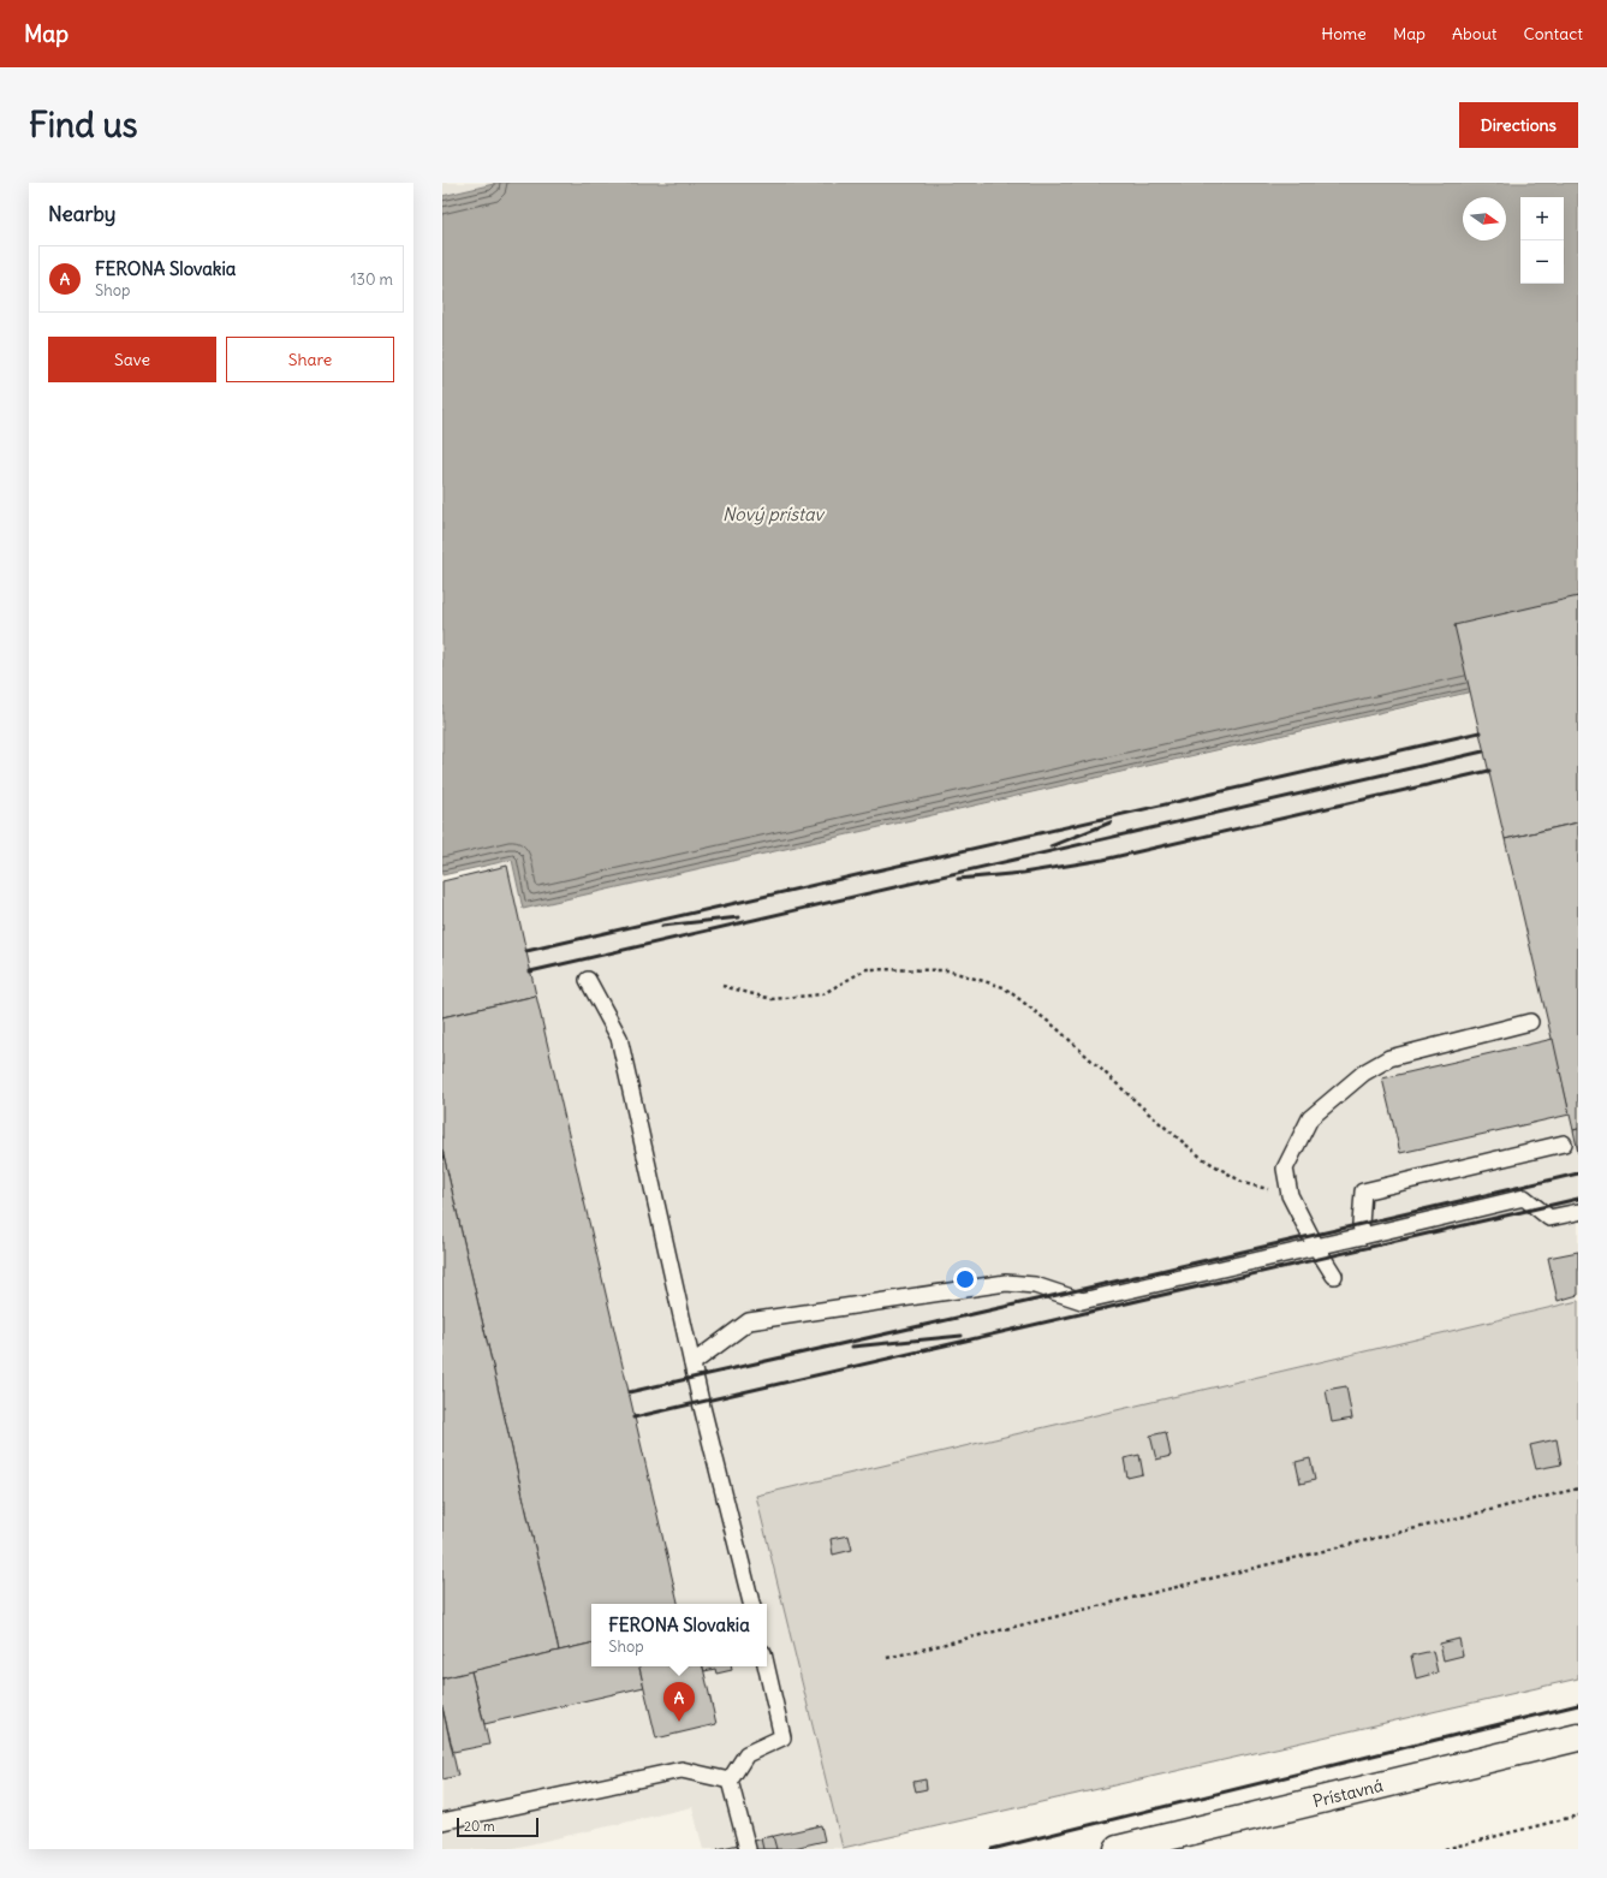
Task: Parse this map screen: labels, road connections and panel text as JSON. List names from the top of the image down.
{
  "streets": {
    "street": ["Prístavná"]
  },
  "water": ["Nový prístav"],
  "scale_bar": "20 m",
  "north": "right",
  "page": {
    "header": "Map",
    "nav": [
      "Home",
      "Map",
      "About",
      "Contact"
    ],
    "buttons": [
      "Directions",
      ["Save", "Share"]
    ],
    "title": "Find us",
    "heading": "Nearby",
    "map_buttons": ["+", "−"],
    "list": [
      {
        "mark": "A",
        "name": "FERONA Slovakia",
        "note": "Shop",
        "value": "130 m"
      }
    ],
    "popup": ["FERONA Slovakia", "Shop"],
    "pins": "A",
    "scale": "20 m"
  }
}
